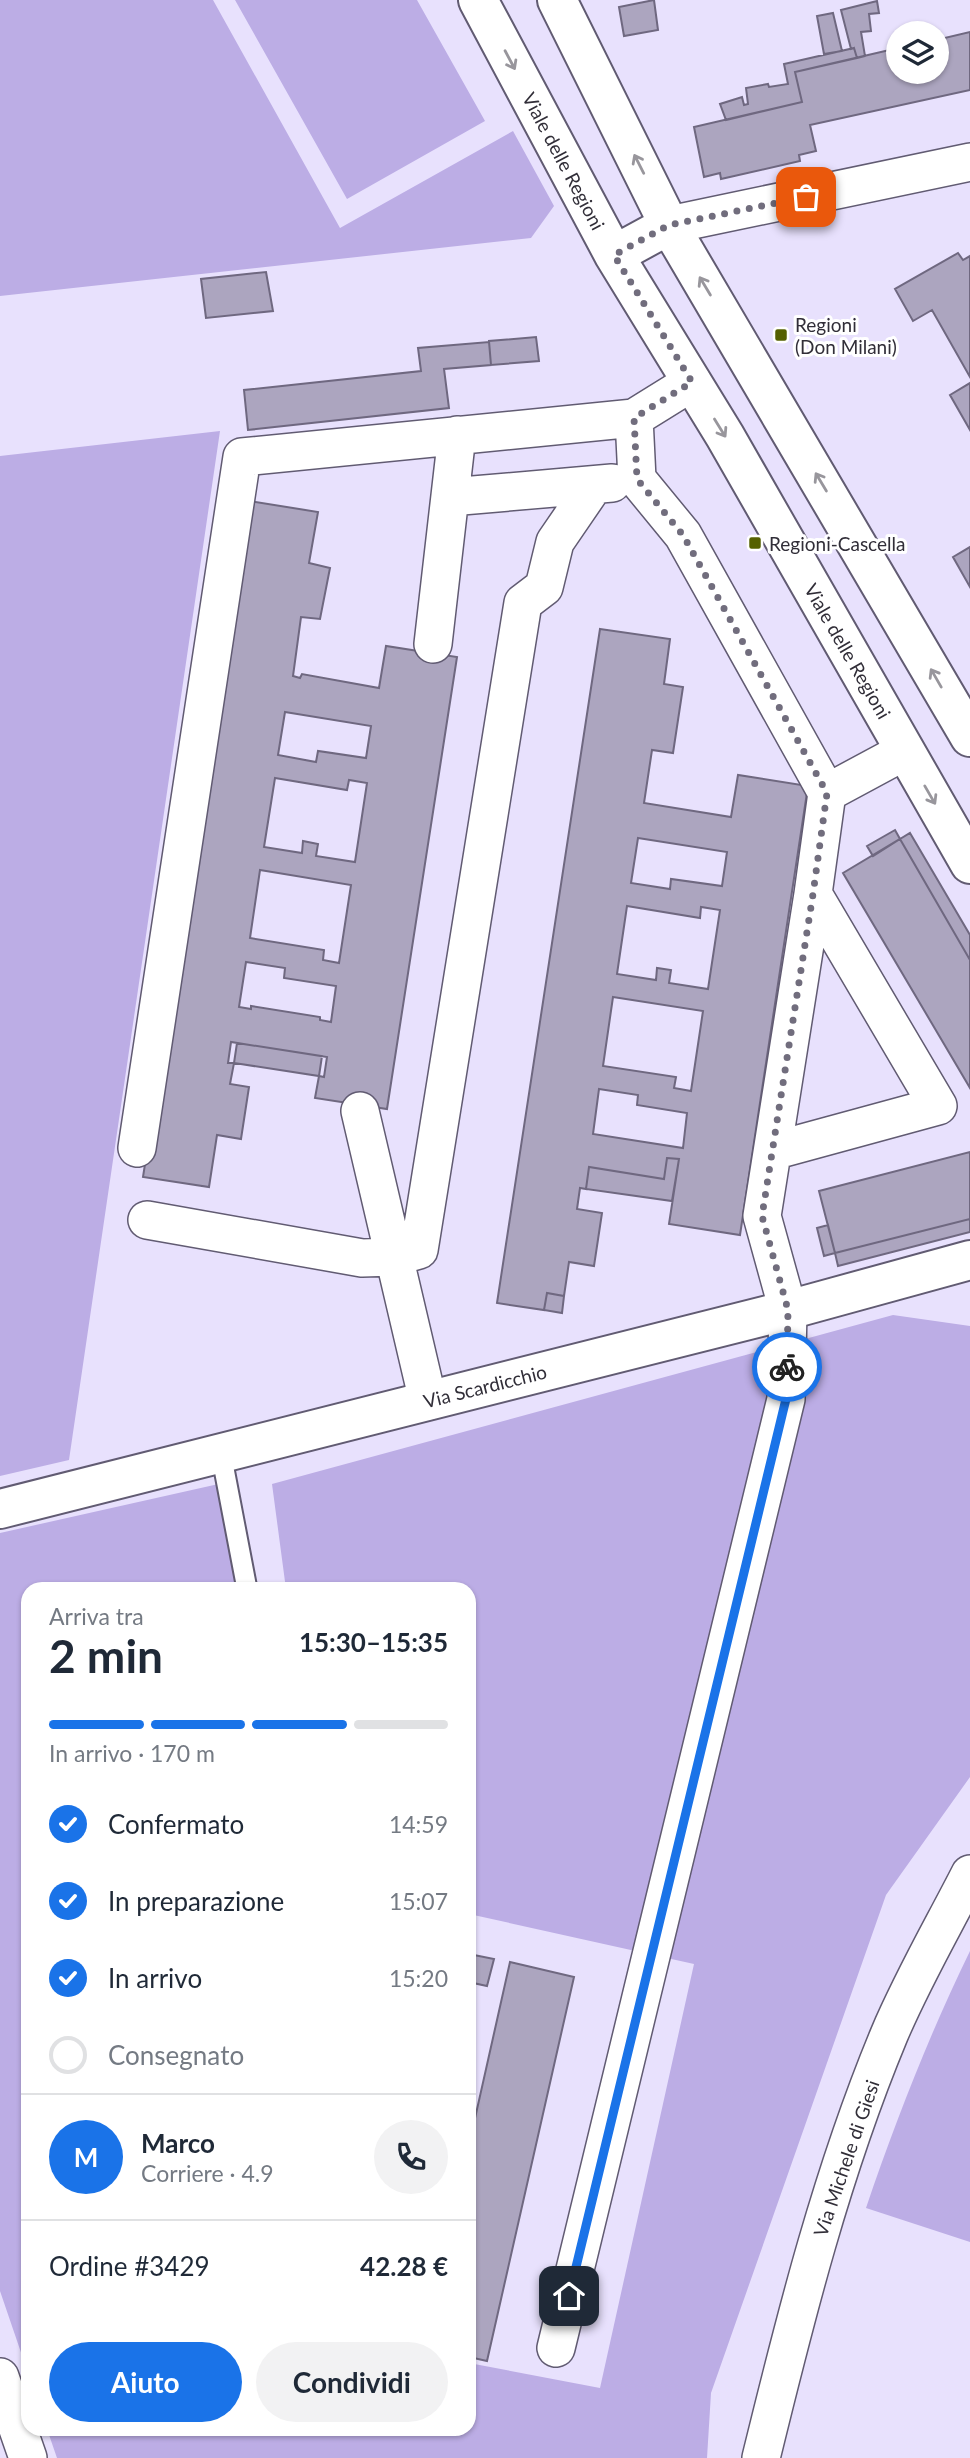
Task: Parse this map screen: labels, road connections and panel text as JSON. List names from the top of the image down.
{
  "streets": {
    "street": ["Viale delle Regioni", "Via Scardicchio", "Via Michele di Giesi"]
  },
  "places": {
    "transit": ["Regioni (Don Milani)", "Regioni-Cascella"]
  },
  "page": {
    "heading": ["2 min", "Arriva tra", "15:30–15:35"],
    "panel": [
      "Marco",
      "Corriere · 4.9",
      "Ordine #3429",
      "42.28 €"
    ],
    "bar": "In arrivo · 170 m",
    "list": [
      ["Confermato", "14:59"],
      ["In preparazione", "15:07"],
      ["In arrivo", "15:20"],
      "Consegnato"
    ],
    "round": "M",
    "buttons": ["Aiuto", "Condividi"]
  }
}
